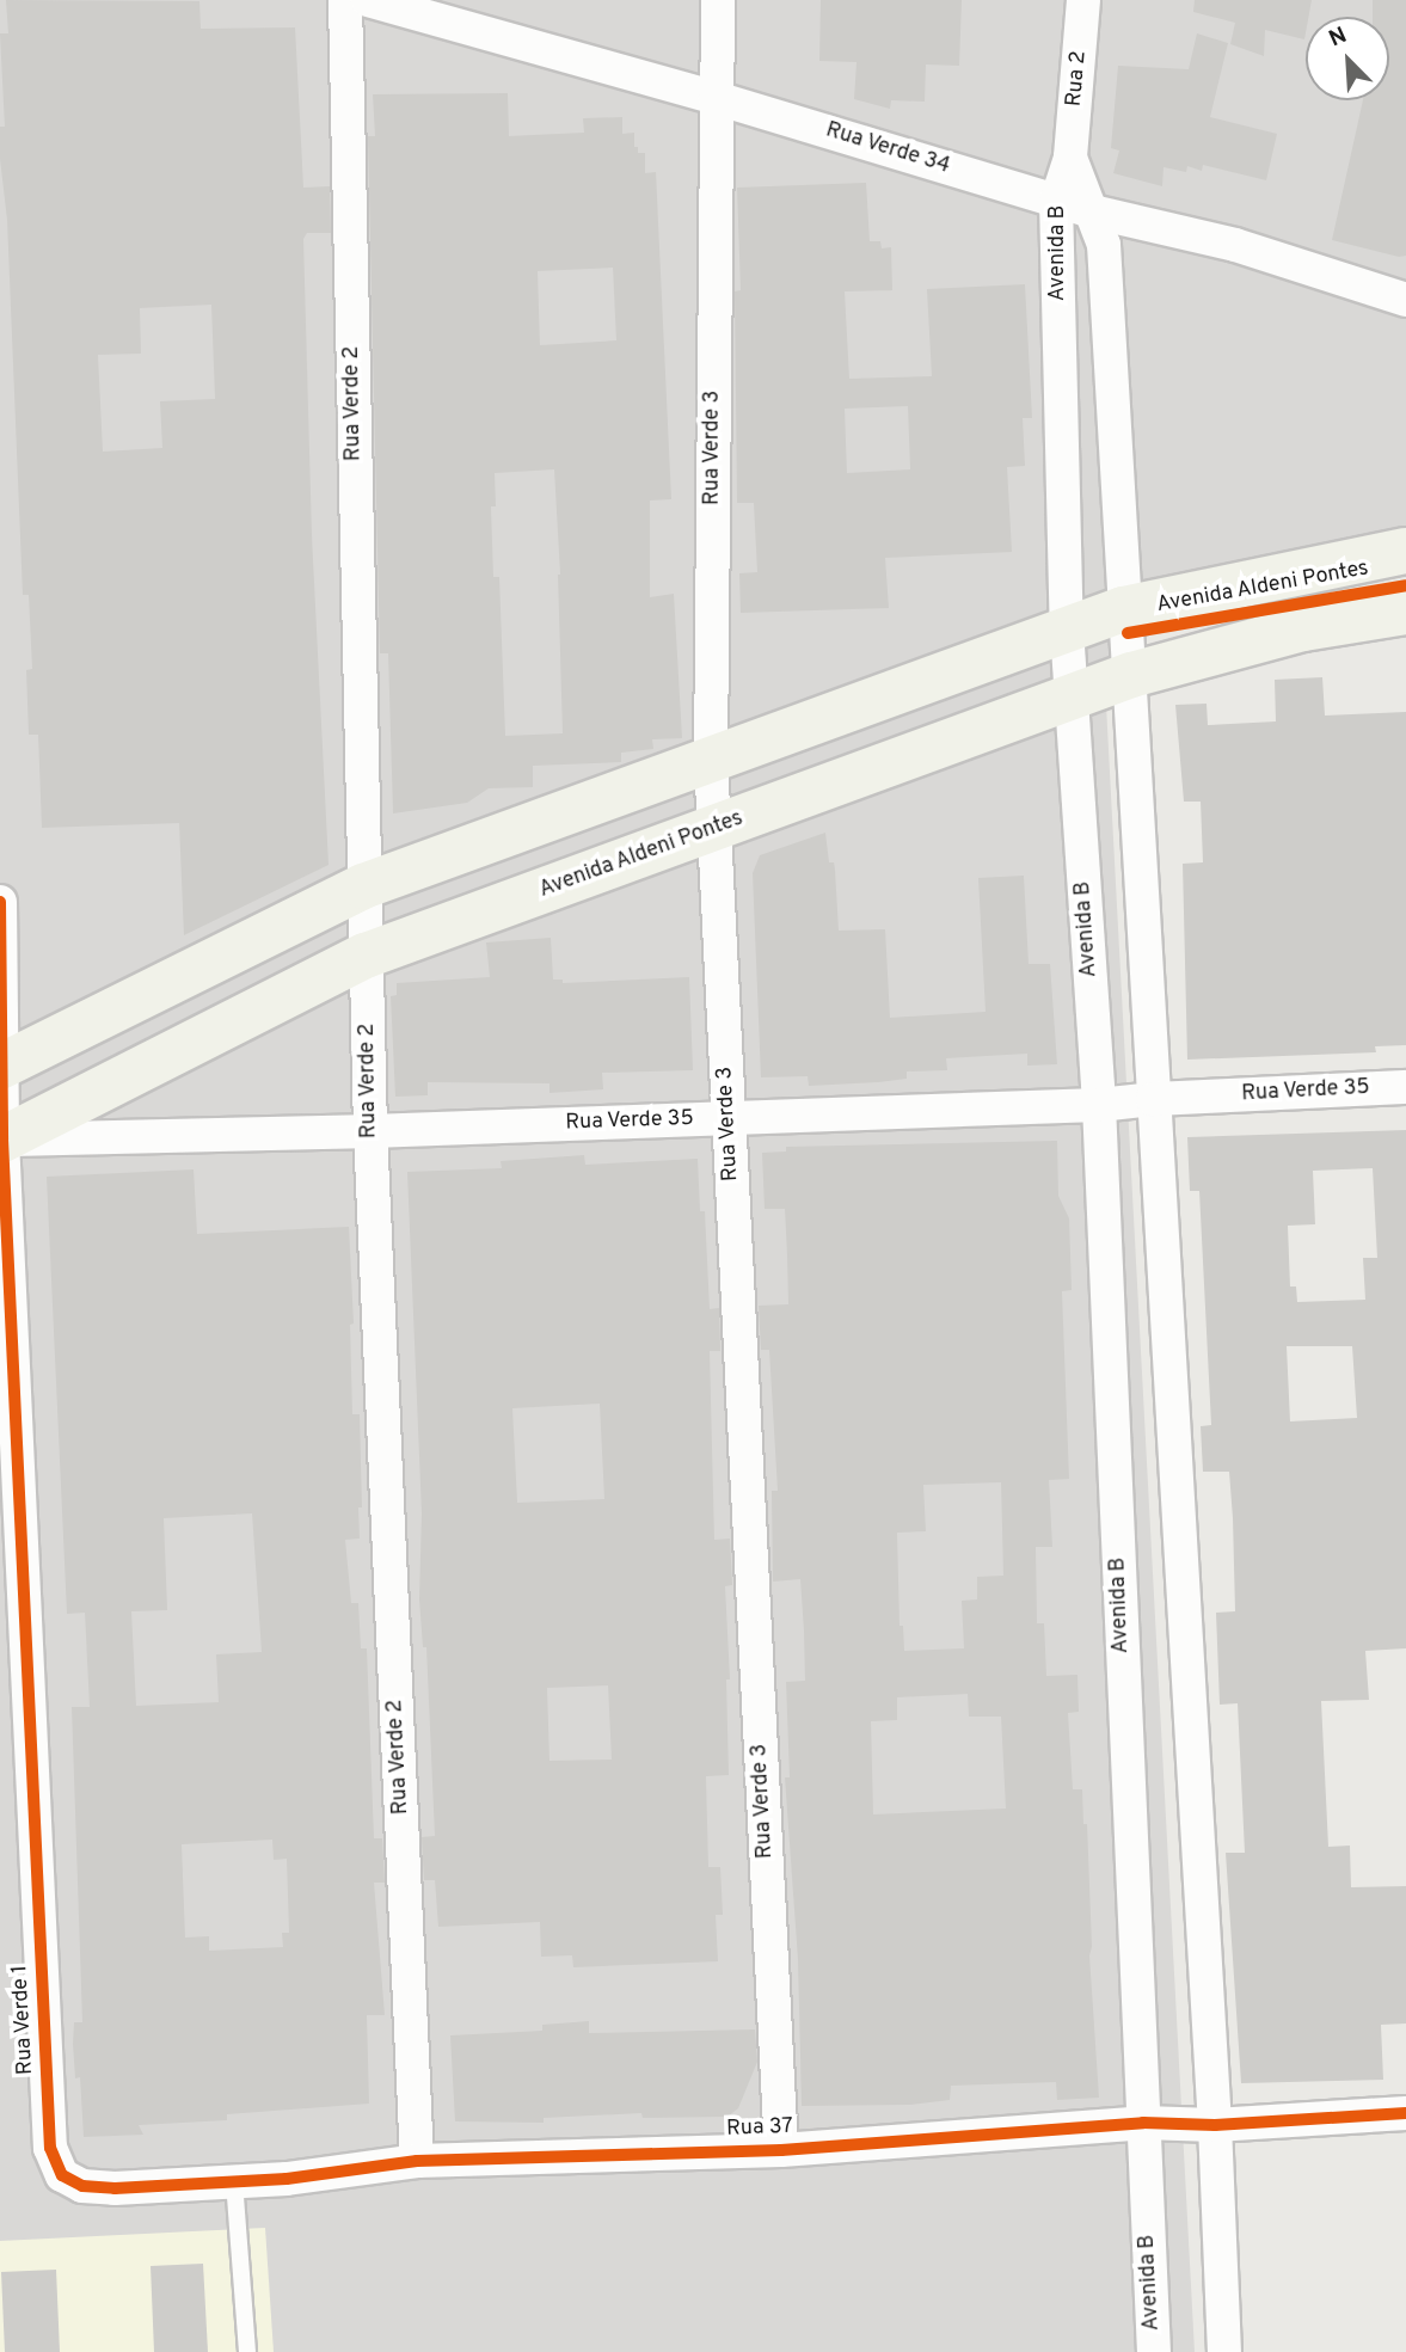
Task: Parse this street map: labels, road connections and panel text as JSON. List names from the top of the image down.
{
  "streets": {
    "main road": ["Avenida Aldeni Pontes"],
    "street": [
      "Rua 2",
      "Rua Verde 34",
      "Avenida B",
      "Rua Verde 2",
      "Rua Verde 3",
      "Rua Verde 35",
      "Rua Verde 1",
      "Rua 37"
    ]
  },
  "crossings": [
    ["Rua 2", "Avenida B"],
    ["Rua Verde 34", "Avenida B"],
    ["Rua Verde 34", "Rua Verde 3"],
    ["Avenida B", "Avenida Aldeni Pontes"],
    ["Avenida B", "Rua Verde 35"],
    ["Avenida B", "Rua 37"],
    ["Rua Verde 2", "Avenida Aldeni Pontes"],
    ["Rua Verde 2", "Rua Verde 35"],
    ["Rua Verde 2", "Rua 37"],
    ["Rua Verde 3", "Avenida Aldeni Pontes"],
    ["Rua Verde 3", "Rua Verde 35"],
    ["Rua Verde 3", "Rua 37"],
    ["Avenida Aldeni Pontes", "Rua Verde 35"],
    ["Avenida Aldeni Pontes", "Rua Verde 1"],
    ["Rua Verde 35", "Rua Verde 1"],
    ["Rua Verde 1", "Rua 37"]
  ],
  "north": "top left"
}
